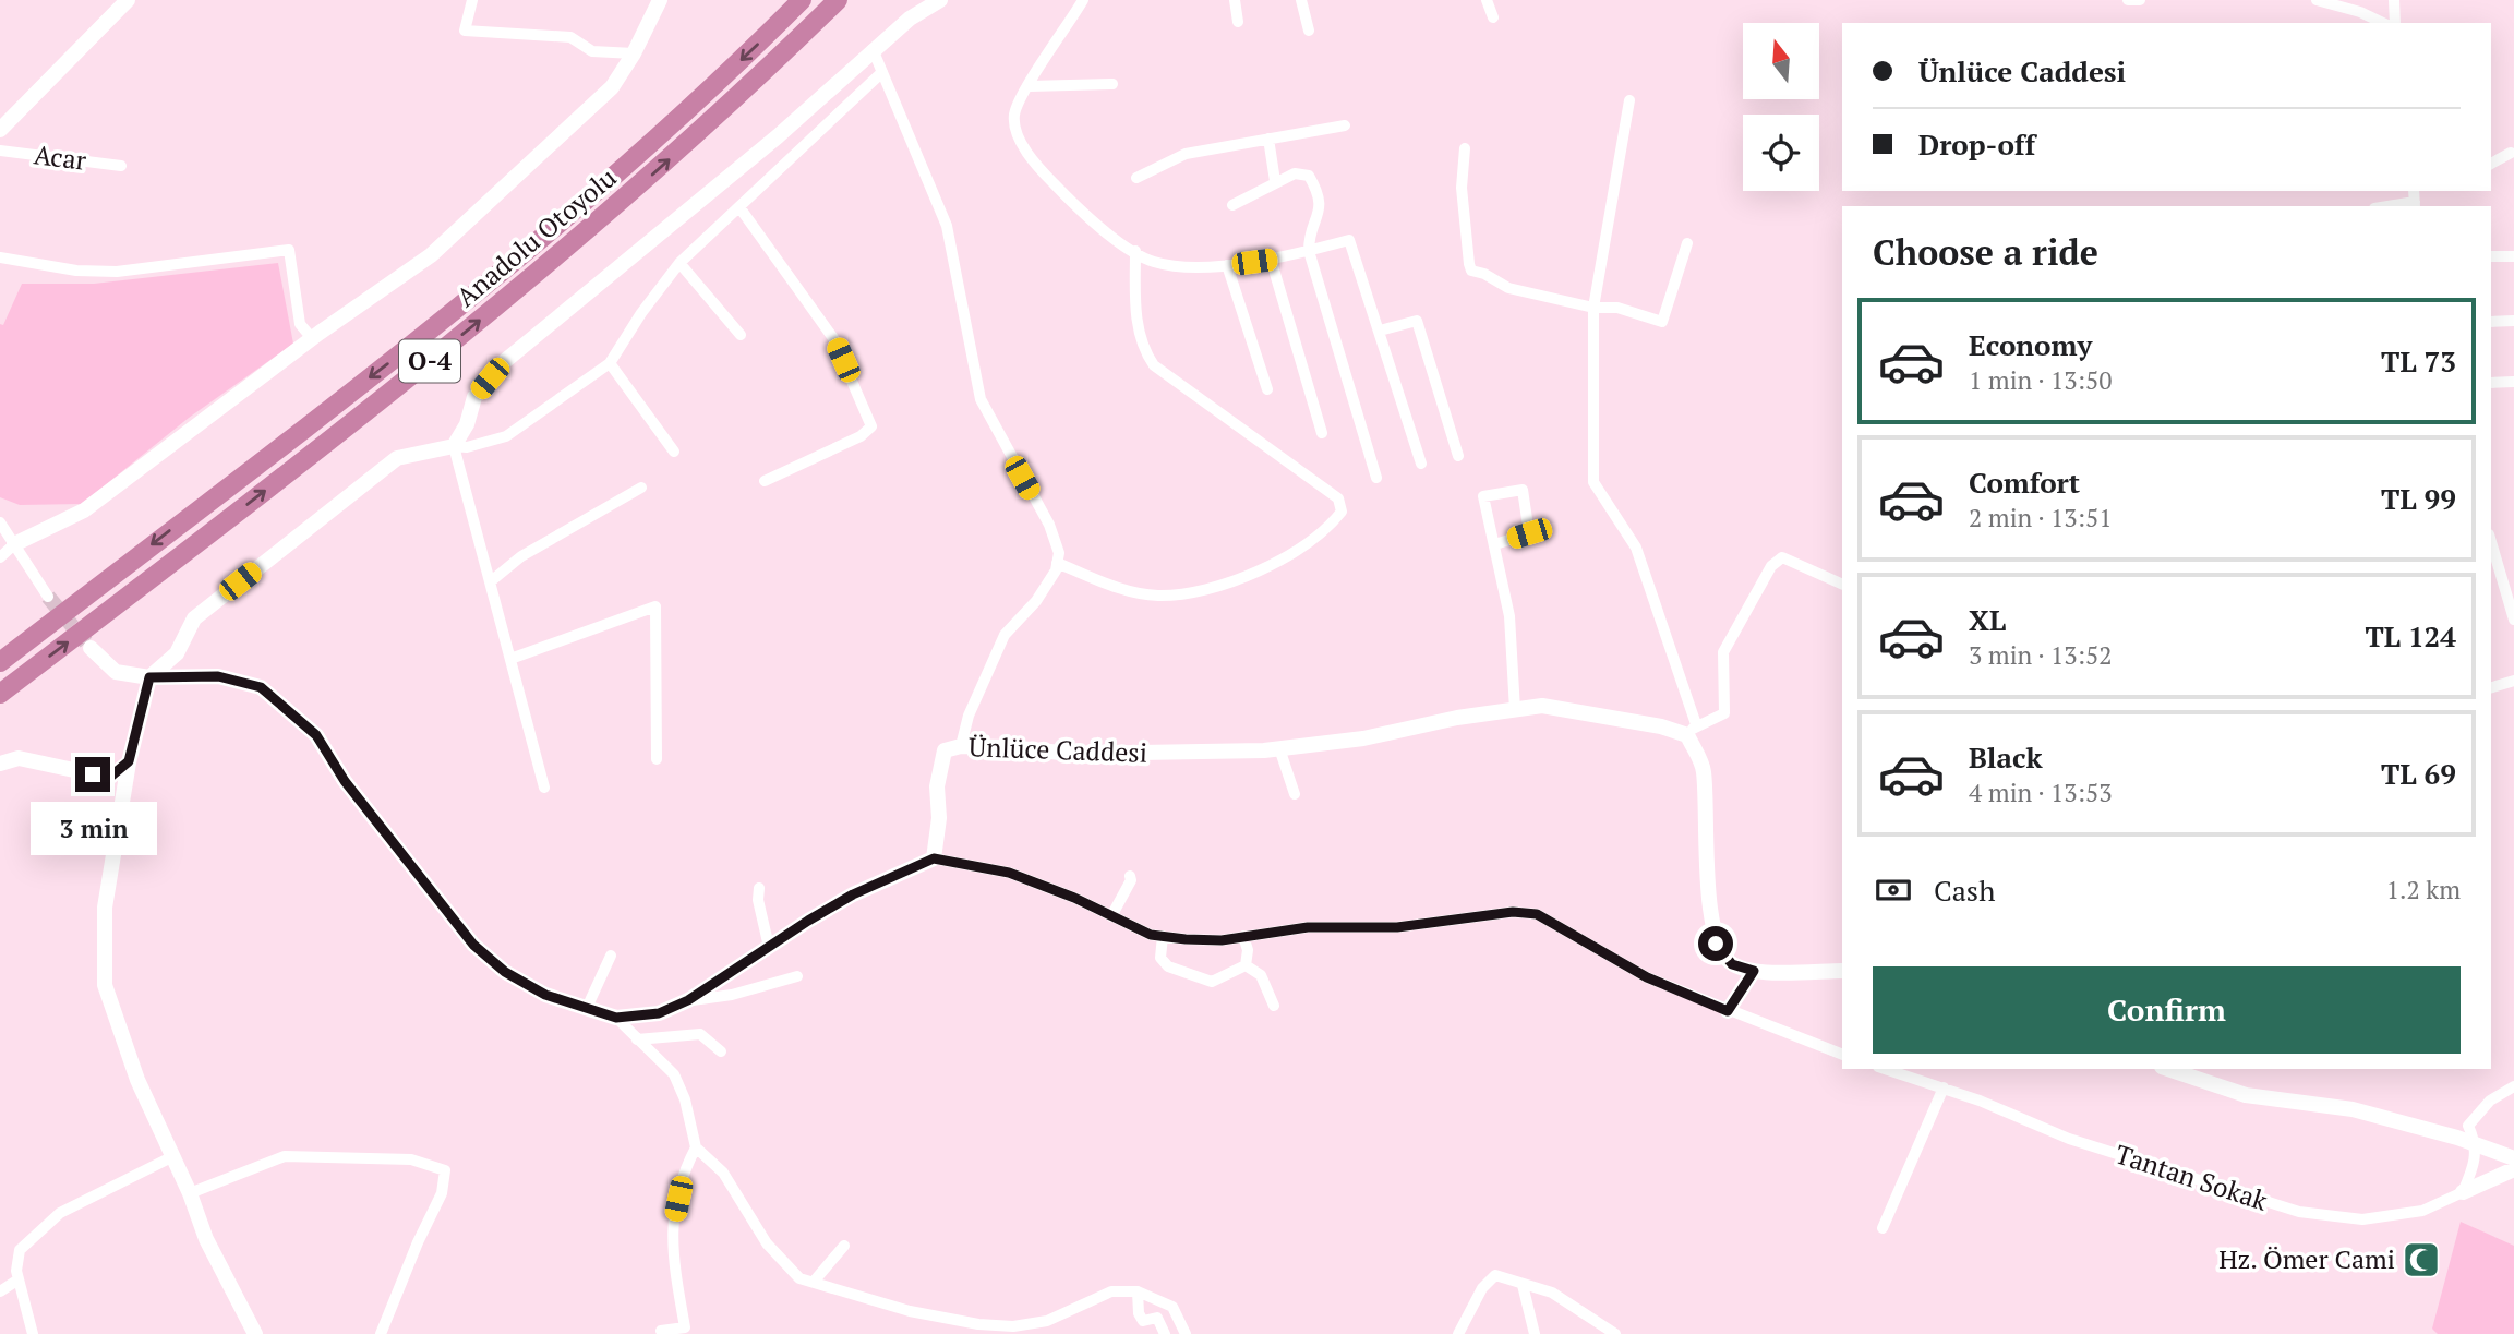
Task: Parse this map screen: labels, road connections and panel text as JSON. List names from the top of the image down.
{
  "streets": {
    "highway": ["Anadolu Otoyolu", "O-4"],
    "street": ["Acar", "Ünlüce Caddesi", "Tantan Sokak"]
  },
  "places": {
    "mosque": ["Hz. Ömer Cami"]
  },
  "north": "top",
  "page": {
    "banner": ["Ünlüce Caddesi", "Drop-off"],
    "heading": "Choose a ride",
    "list": [
      {
        "name": "Economy",
        "note": "1 min · 13:50",
        "value": "TL 73"
      },
      {
        "name": "Comfort",
        "note": "2 min · 13:51",
        "value": "TL 99"
      },
      {
        "name": "XL",
        "note": "3 min · 13:52",
        "value": "TL 124"
      },
      {
        "name": "Black",
        "note": "4 min · 13:53",
        "value": "TL 69"
      }
    ],
    "bubble": "3 min",
    "pay": ["Cash", "1.2 km"],
    "buttons": "Confirm"
  }
}
